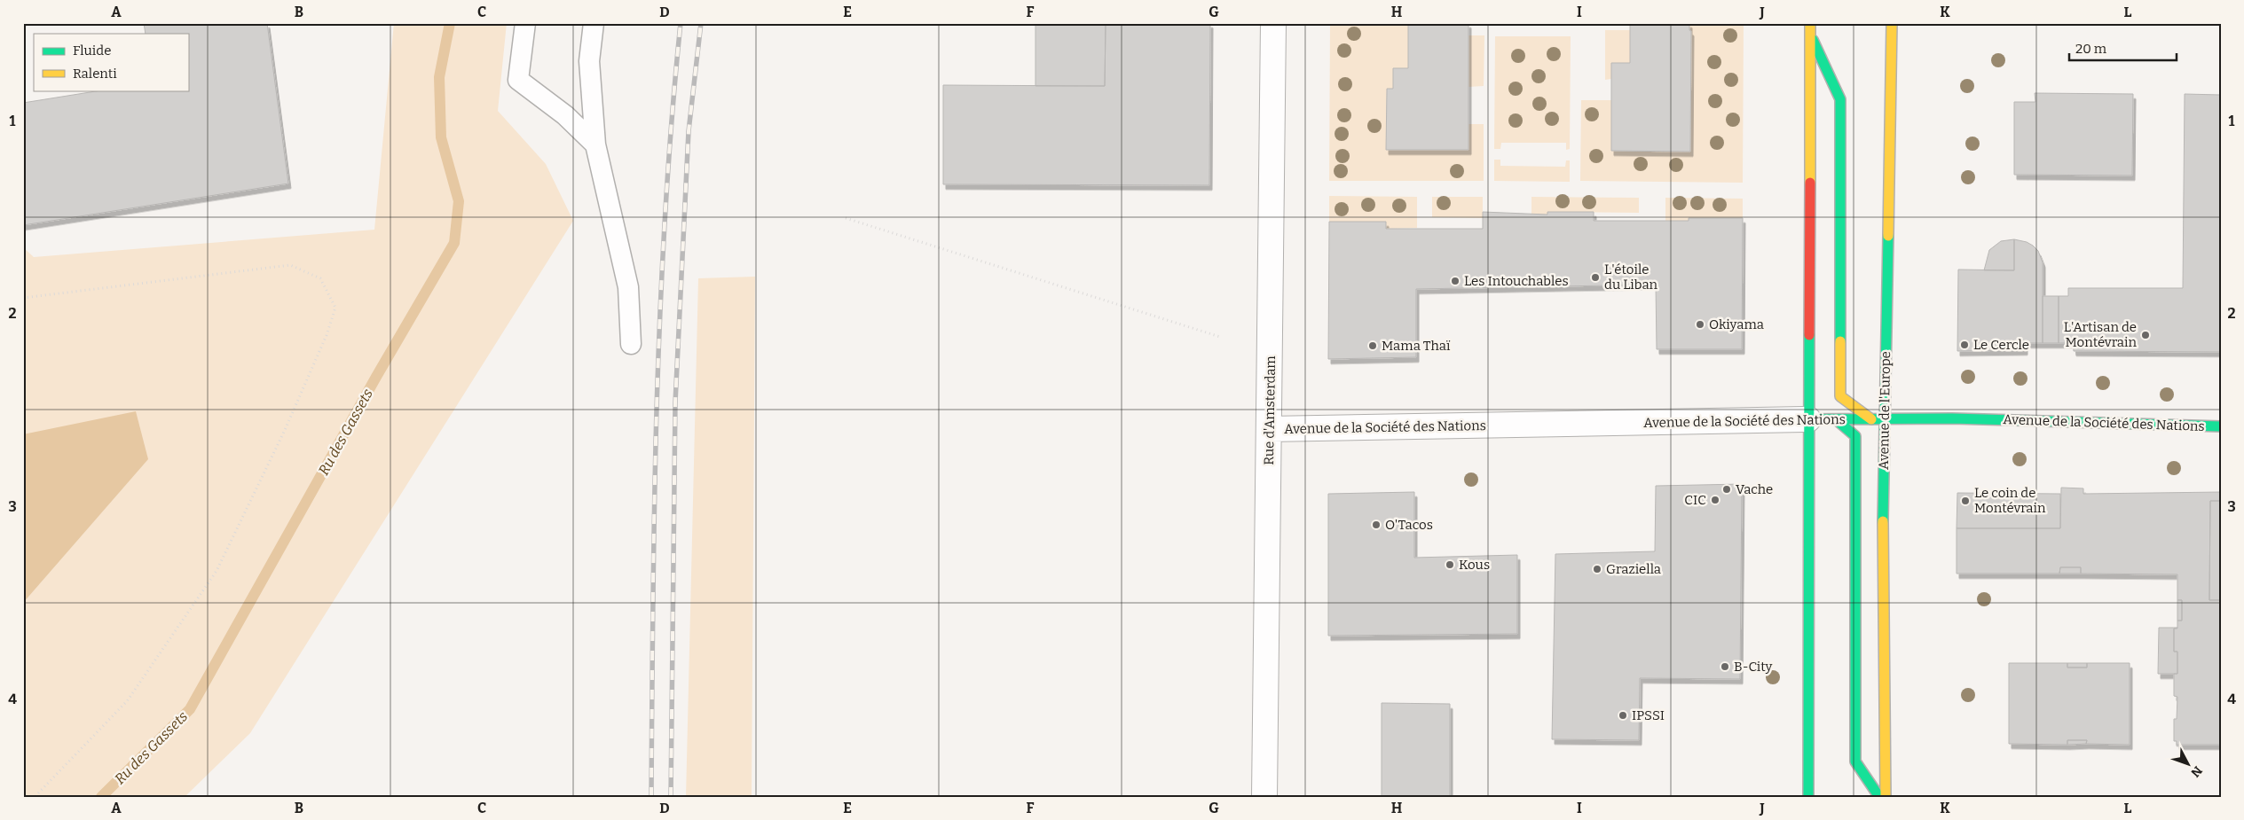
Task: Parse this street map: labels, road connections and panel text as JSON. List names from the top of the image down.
{
  "streets": {
    "main road": ["Avenue de l'Europe", "Avenue de la Société des Nations"],
    "street": ["Rue d'Amsterdam"]
  },
  "crossings": [
    ["Rue d'Amsterdam", "Avenue de la Société des Nations"],
    ["Avenue de l'Europe", "Avenue de la Société des Nations"]
  ],
  "water": ["Ru des Gassets"],
  "places": [
    "L'étoile du Liban",
    "Les Intouchables",
    "Okiyama",
    "L'Artisan de Montévrain",
    "Le Cercle",
    "Mama Thaï",
    "Vache",
    "CIC",
    "Le coin de Montévrain",
    "O'Tacos",
    "Kous",
    "Graziella",
    "B-City",
    "IPSSI"
  ],
  "legend": ["Fluide", "Ralenti"],
  "scale_bar": "20 m",
  "north": "bottom right",
  "grid": {
    "columns": [
      "A",
      "B",
      "C",
      "D",
      "E",
      "F",
      "G",
      "H",
      "I",
      "J",
      "K",
      "L"
    ],
    "rows": [
      "1",
      "2",
      "3",
      "4"
    ]
  }
}
